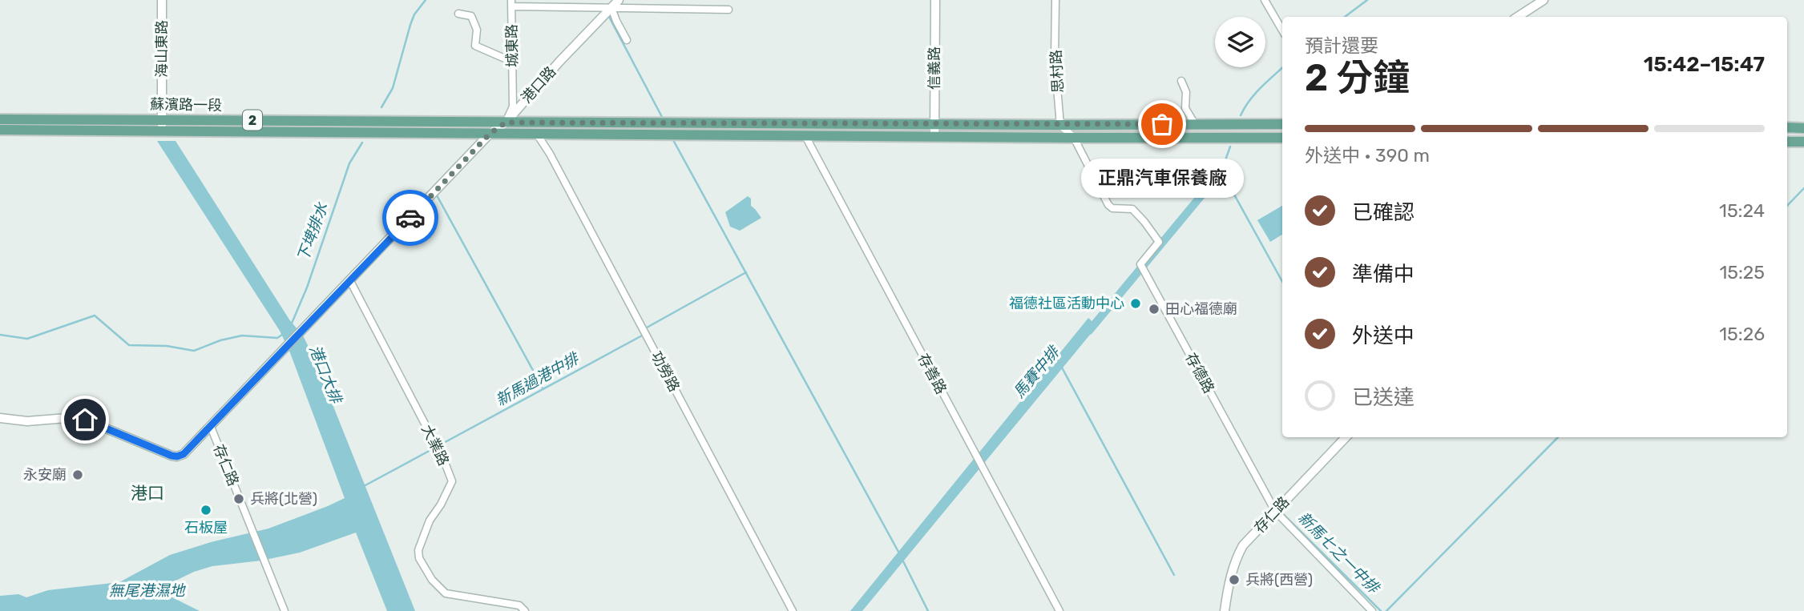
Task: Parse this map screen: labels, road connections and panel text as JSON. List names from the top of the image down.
{
  "streets": {
    "main road": ["蘇濱路一段", "2"],
    "street": [
      "城東路",
      "海山東路",
      "信義路",
      "思村路",
      "港口路",
      "功勞路",
      "存德路",
      "存善路",
      "大業路",
      "存仁路"
    ]
  },
  "crossings": [
    ["城東路", "港口路"],
    ["城東路", "蘇濱路一段"],
    ["城東路", "2"],
    ["海山東路", "蘇濱路一段"],
    ["信義路", "2"],
    ["思村路", "2"],
    ["港口路", "蘇濱路一段"],
    ["港口路", "2"],
    ["港口路", "大業路"],
    ["港口路", "存仁路"],
    ["蘇濱路一段", "2"],
    ["2", "功勞路"],
    ["2", "存德路"],
    ["2", "存善路"],
    ["存德路", "存仁路"]
  ],
  "districts": ["港口"],
  "water": [
    "下埤排水",
    "馬賽中排",
    "港口大排",
    "新馬過港中排",
    "新馬七之一中排",
    "無尾港濕地"
  ],
  "places": [
    "正鼎汽車保養廠",
    "福德社區活動中心",
    "田心福德廟",
    "永安廟",
    "兵將(北營)",
    "石板屋",
    "兵將(西營)"
  ],
  "page": {
    "heading": ["2 分鐘", "預計還要", "15:42–15:47"],
    "bar": "外送中 · 390 m",
    "bubble": "正鼎汽車保養廠",
    "list": [
      ["已確認", "15:24"],
      ["準備中", "15:25"],
      ["外送中", "15:26"],
      "已送達"
    ]
  }
}
